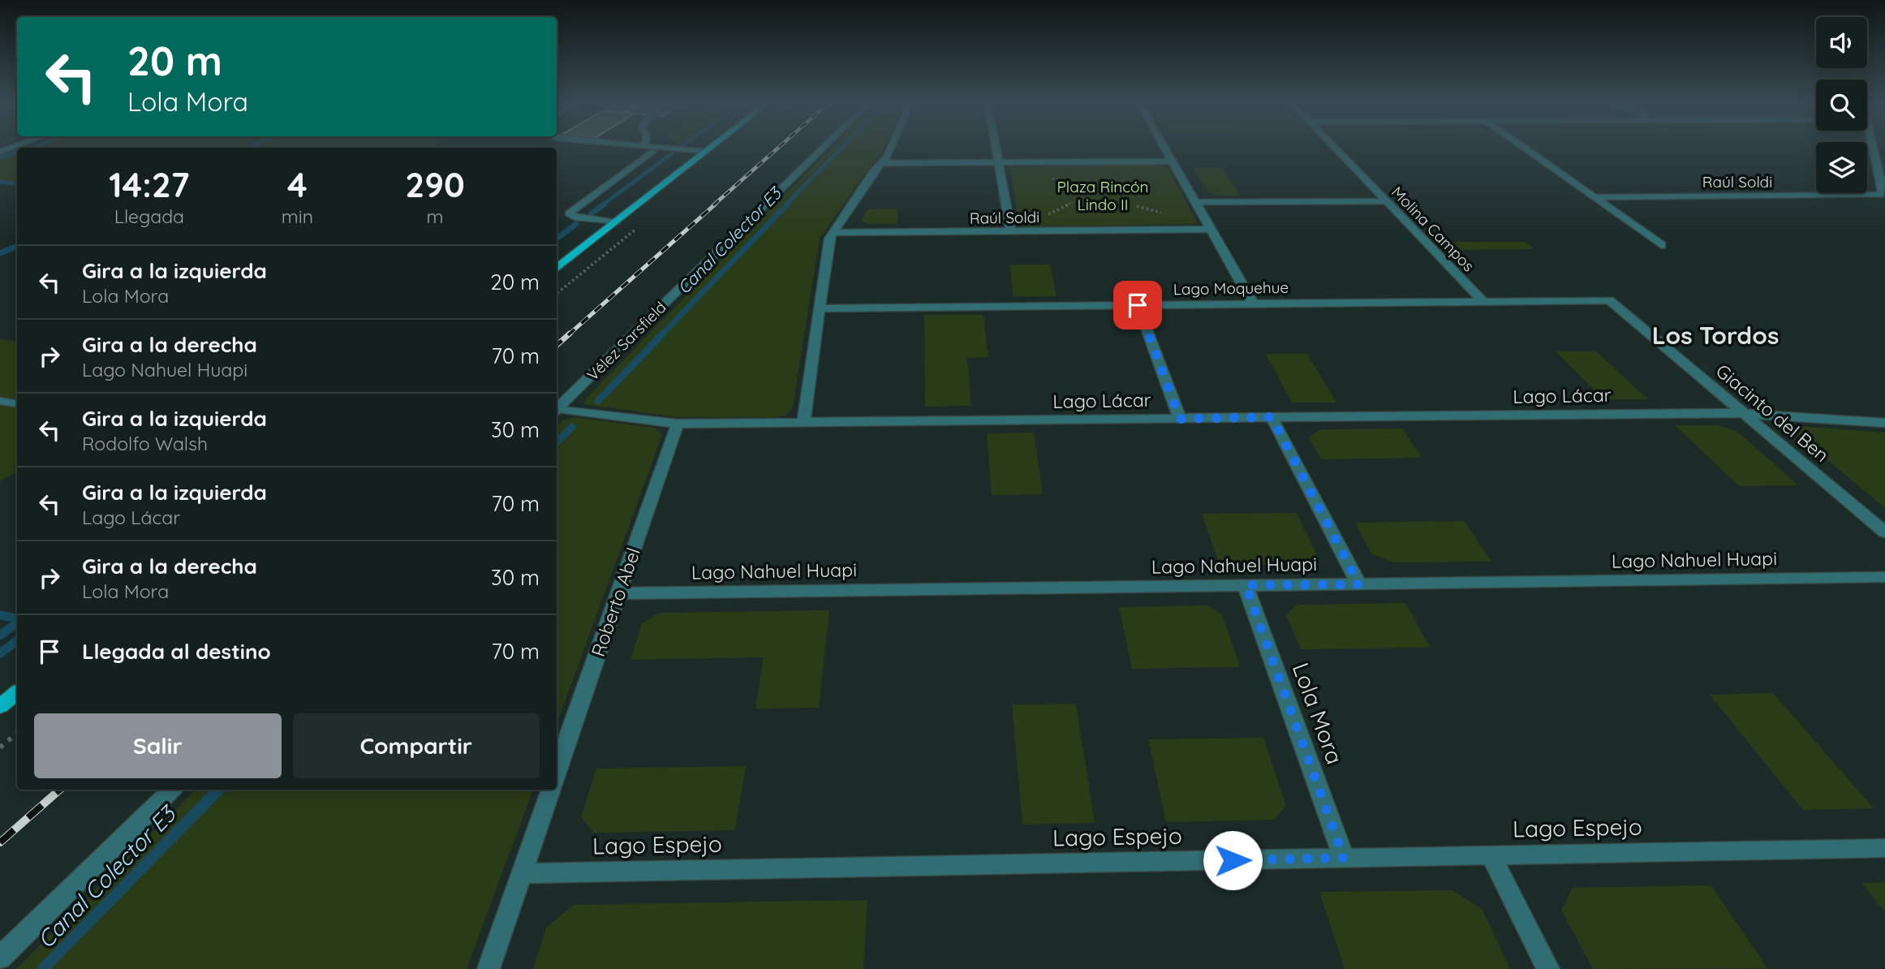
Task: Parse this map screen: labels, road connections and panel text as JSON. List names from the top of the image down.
{
  "streets": {
    "street": [
      "Raúl Soldi",
      "Molina Campos",
      "Lago Moquehue",
      "Vélez Sarsfield",
      "Lago Lácar",
      "Giacinto del Ben",
      "Lago Nahuel Huapi",
      "Roberto Abel",
      "Lola Mora",
      "Lago Espejo"
    ]
  },
  "crossings": [
    ["Molina Campos", "Lago Moquehue"],
    ["Lago Moquehue", "Giacinto del Ben"],
    ["Lago Lácar", "Giacinto del Ben"],
    ["Lago Lácar", "Roberto Abel"],
    ["Lago Nahuel Huapi", "Roberto Abel"],
    ["Lago Nahuel Huapi", "Lola Mora"],
    ["Lola Mora", "Lago Espejo"]
  ],
  "districts": ["Los Tordos"],
  "water": ["Canal Colector E3"],
  "parks": ["Plaza Rincón Lindo II"],
  "page": {
    "turn": ["20 m", "Lola Mora"],
    "eta": [
      "14:27",
      "Llegada",
      "4",
      "min",
      "290",
      "m"
    ],
    "list": [
      {
        "name": "Gira a la izquierda",
        "note": "Lola Mora",
        "value": "20 m"
      },
      {
        "name": "Gira a la derecha",
        "note": "Lago Nahuel Huapi",
        "value": "70 m"
      },
      {
        "name": "Gira a la izquierda",
        "note": "Rodolfo Walsh",
        "value": "30 m"
      },
      {
        "name": "Gira a la izquierda",
        "note": "Lago Lácar",
        "value": "70 m"
      },
      {
        "name": "Gira a la derecha",
        "note": "Lola Mora",
        "value": "30 m"
      },
      {
        "name": "Llegada al destino",
        "value": "70 m"
      }
    ],
    "buttons": ["Salir", "Compartir"]
  }
}
